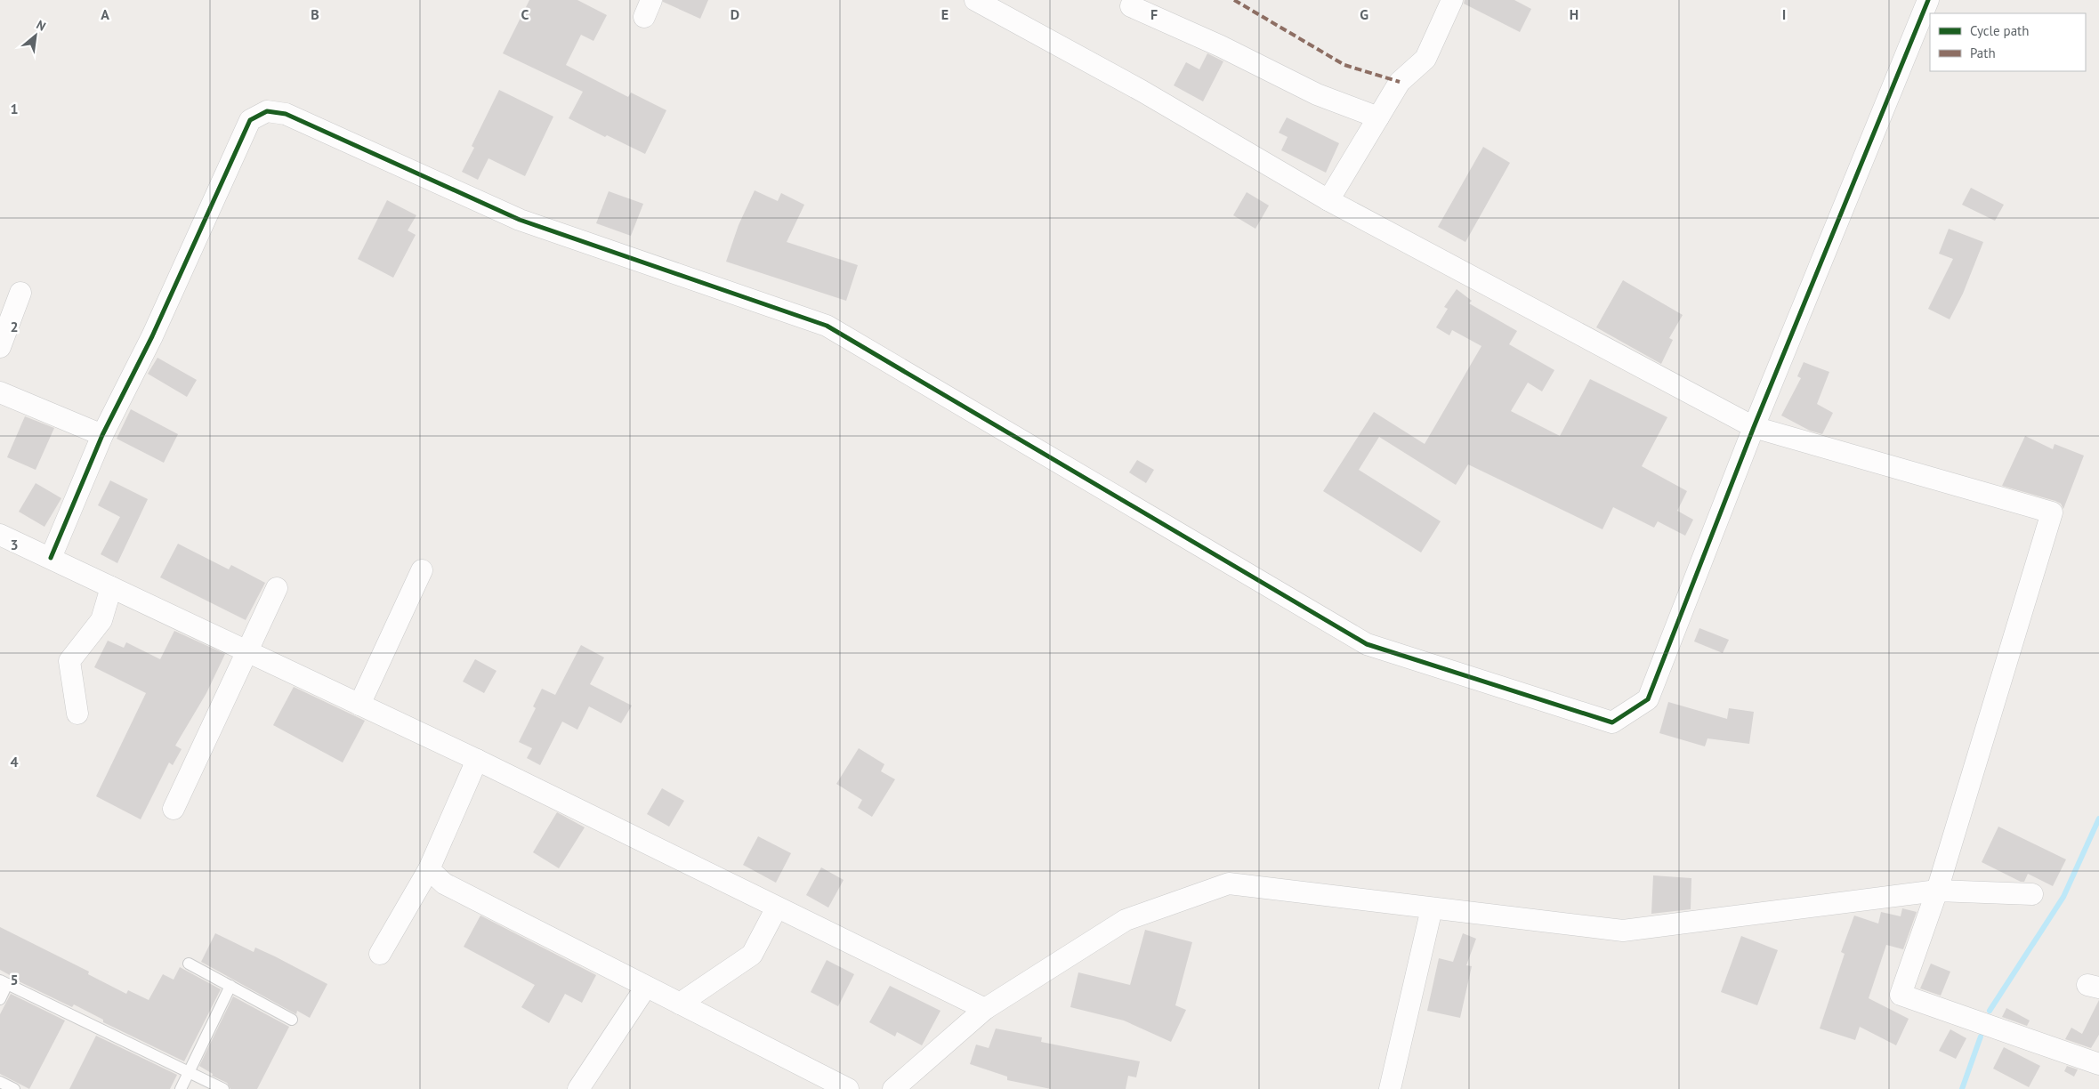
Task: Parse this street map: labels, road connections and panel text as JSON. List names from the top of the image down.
{
  "legend": ["Cycle path", "Path"],
  "north": "top right",
  "grid": {
    "columns": [
      "A",
      "B",
      "C",
      "D",
      "E",
      "F",
      "G",
      "H",
      "I"
    ],
    "rows": [
      "1",
      "2",
      "3",
      "4",
      "5"
    ]
  }
}
